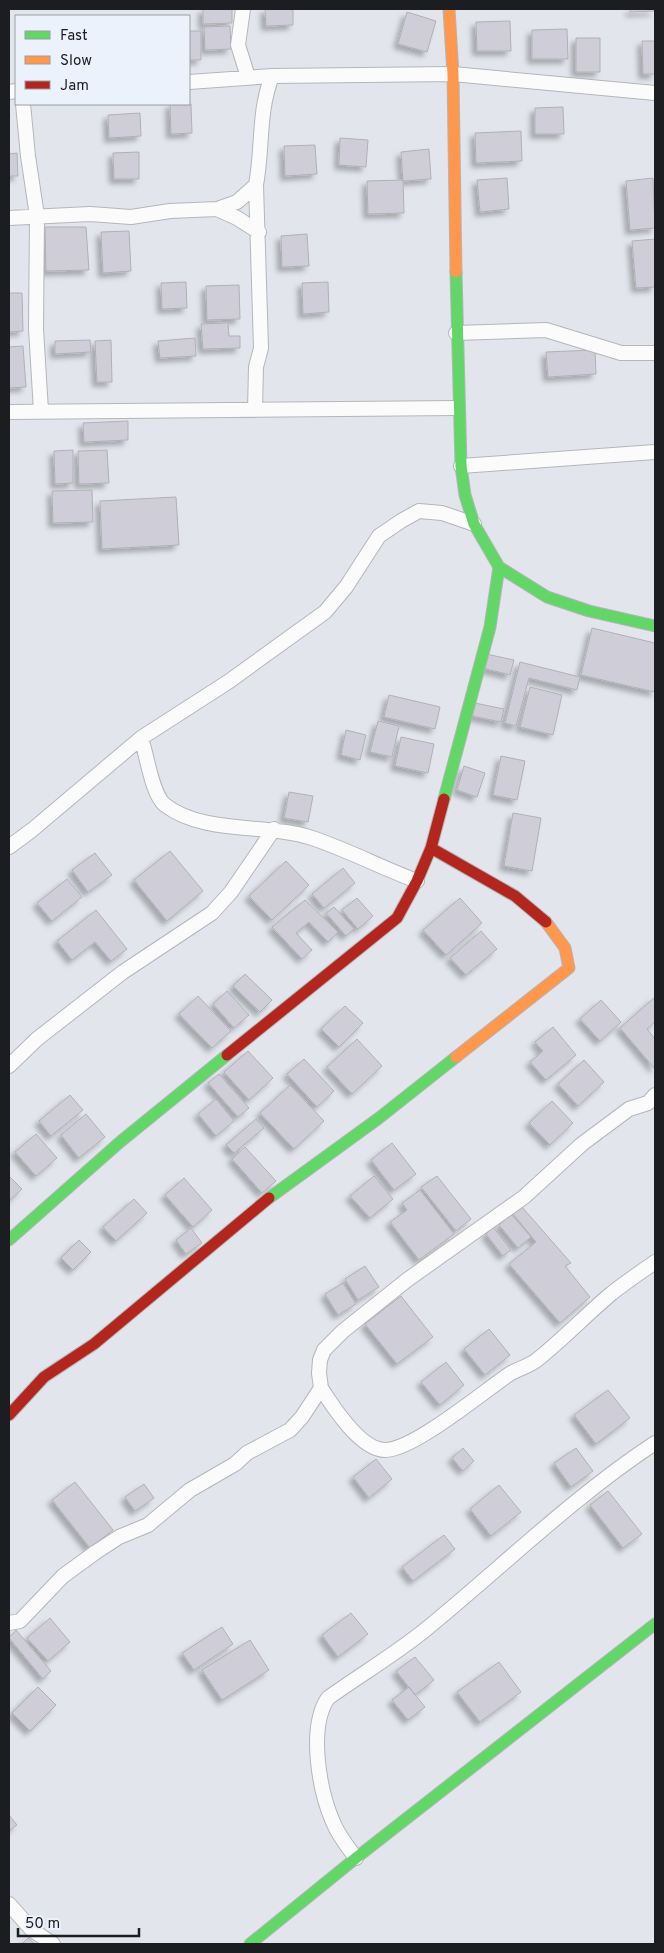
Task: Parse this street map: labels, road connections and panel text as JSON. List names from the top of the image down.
{
  "legend": ["Fast", "Slow", "Jam"],
  "scale_bar": "50 m"
}
